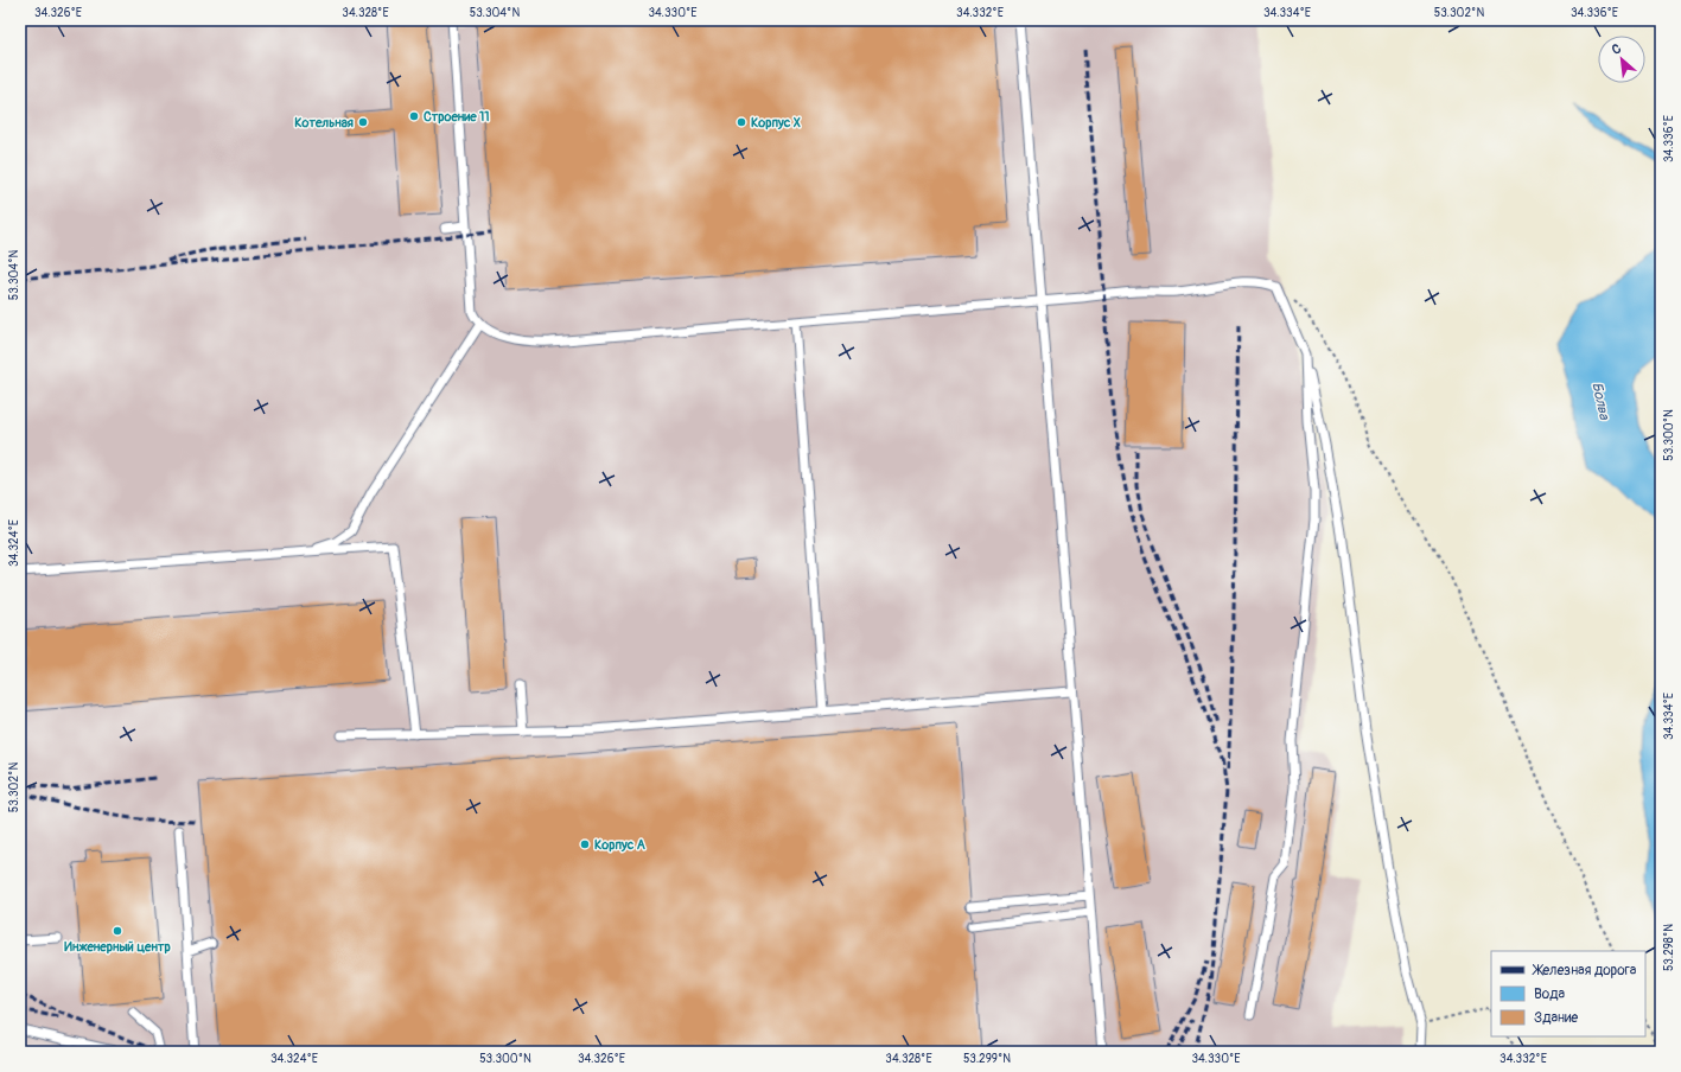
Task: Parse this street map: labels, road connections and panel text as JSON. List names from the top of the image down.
{
  "water": ["Болва"],
  "places": [
    "Строение 11",
    "Котельная",
    "Корпус Х",
    "Корпус А",
    "Инженерный центр"
  ],
  "legend": ["Железная дорога", "Вода", "Здание"],
  "north": "top left",
  "coordinates": [
    "34.326°E",
    "34.328°E",
    "53.304°N",
    "34.330°E",
    "34.332°E",
    "34.334°E",
    "53.302°N",
    "34.336°E",
    "53.300°N",
    "34.324°E",
    "53.298°N",
    "53.299°N"
  ]
}
